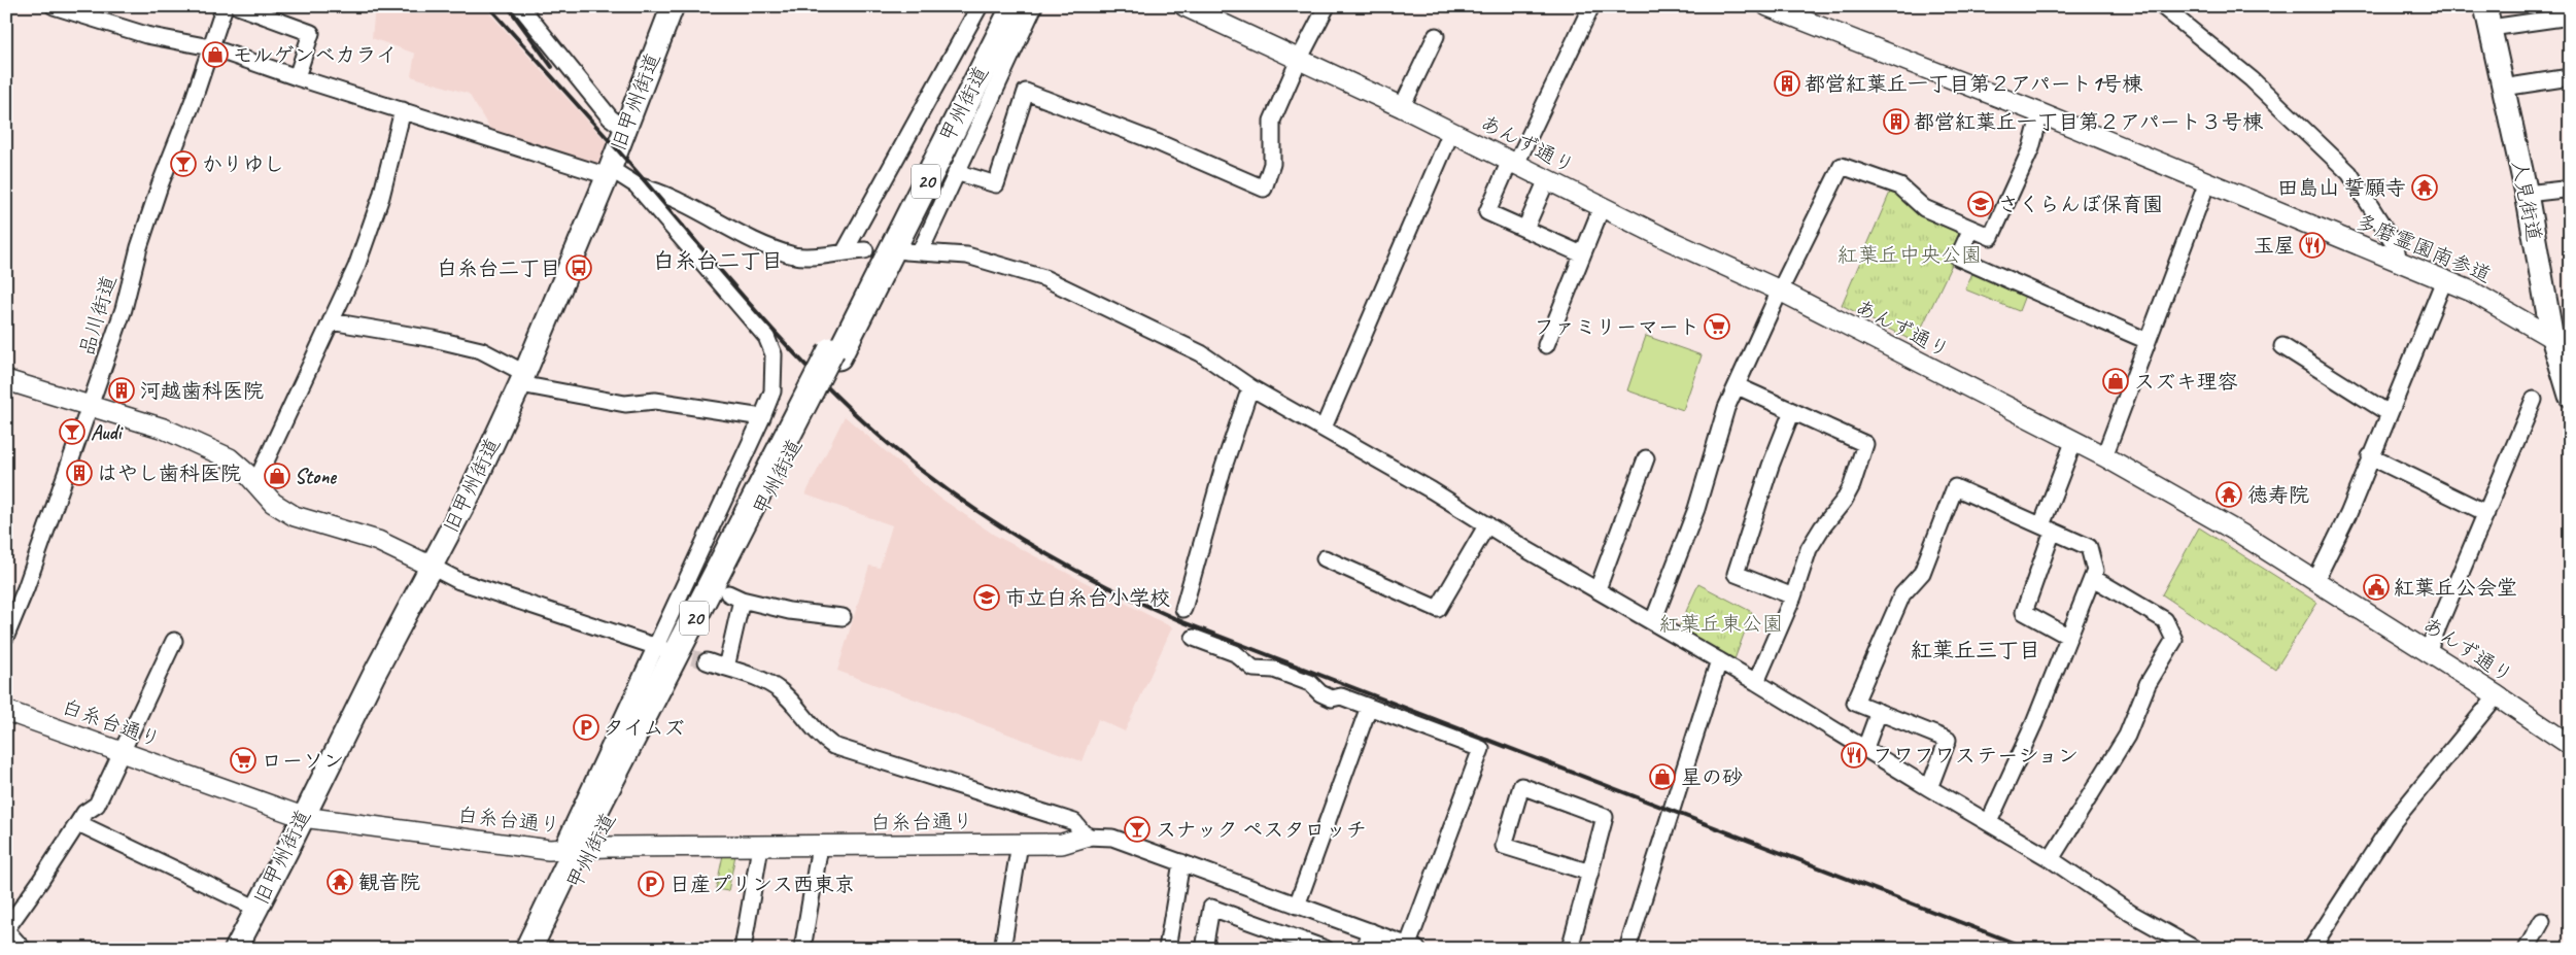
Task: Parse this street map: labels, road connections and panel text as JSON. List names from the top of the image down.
{
  "streets": {
    "highway": ["甲州街道", "20"],
    "main road": ["旧甲州街道", "人見街道"],
    "street": [
      "あんず通り",
      "多磨霊園南参道",
      "品川街道",
      "白糸台通り"
    ]
  },
  "crossings": [
    ["旧甲州街道", "白糸台通り"],
    ["甲州街道", "白糸台通り"],
    ["人見街道", "多磨霊園南参道"]
  ],
  "districts": ["白糸台二丁目", "紅葉丘三丁目"],
  "parks": ["紅葉丘中央公園", "紅葉丘東公園"],
  "places": {
    "shop": [
      "モルゲンベカライ",
      "スズキ理容",
      "Stone",
      "星の砂"
    ],
    "building": [
      "都営紅葉丘一丁目第２アパート1号棟",
      "都営紅葉丘一丁目第２アパート３号棟",
      "河越歯科医院",
      "はやし歯科医院"
    ],
    "bar": ["かりゆし", "Audi", "スナック ペスタロッチ"],
    "temple": ["田島山 誓願寺", "徳寿院", "観音院"],
    "school or university": ["さくらんぼ保育園", "市立白糸台小学校"],
    "restaurant": ["玉屋", "フワフワステーション"],
    "bus stop": ["白糸台二丁目"],
    "supermarket": ["ファミリーマート", "ローソン"],
    "public building": ["紅葉丘公会堂"],
    "parking": ["タイムズ", "日産プリンス西東京"]
  }
}
